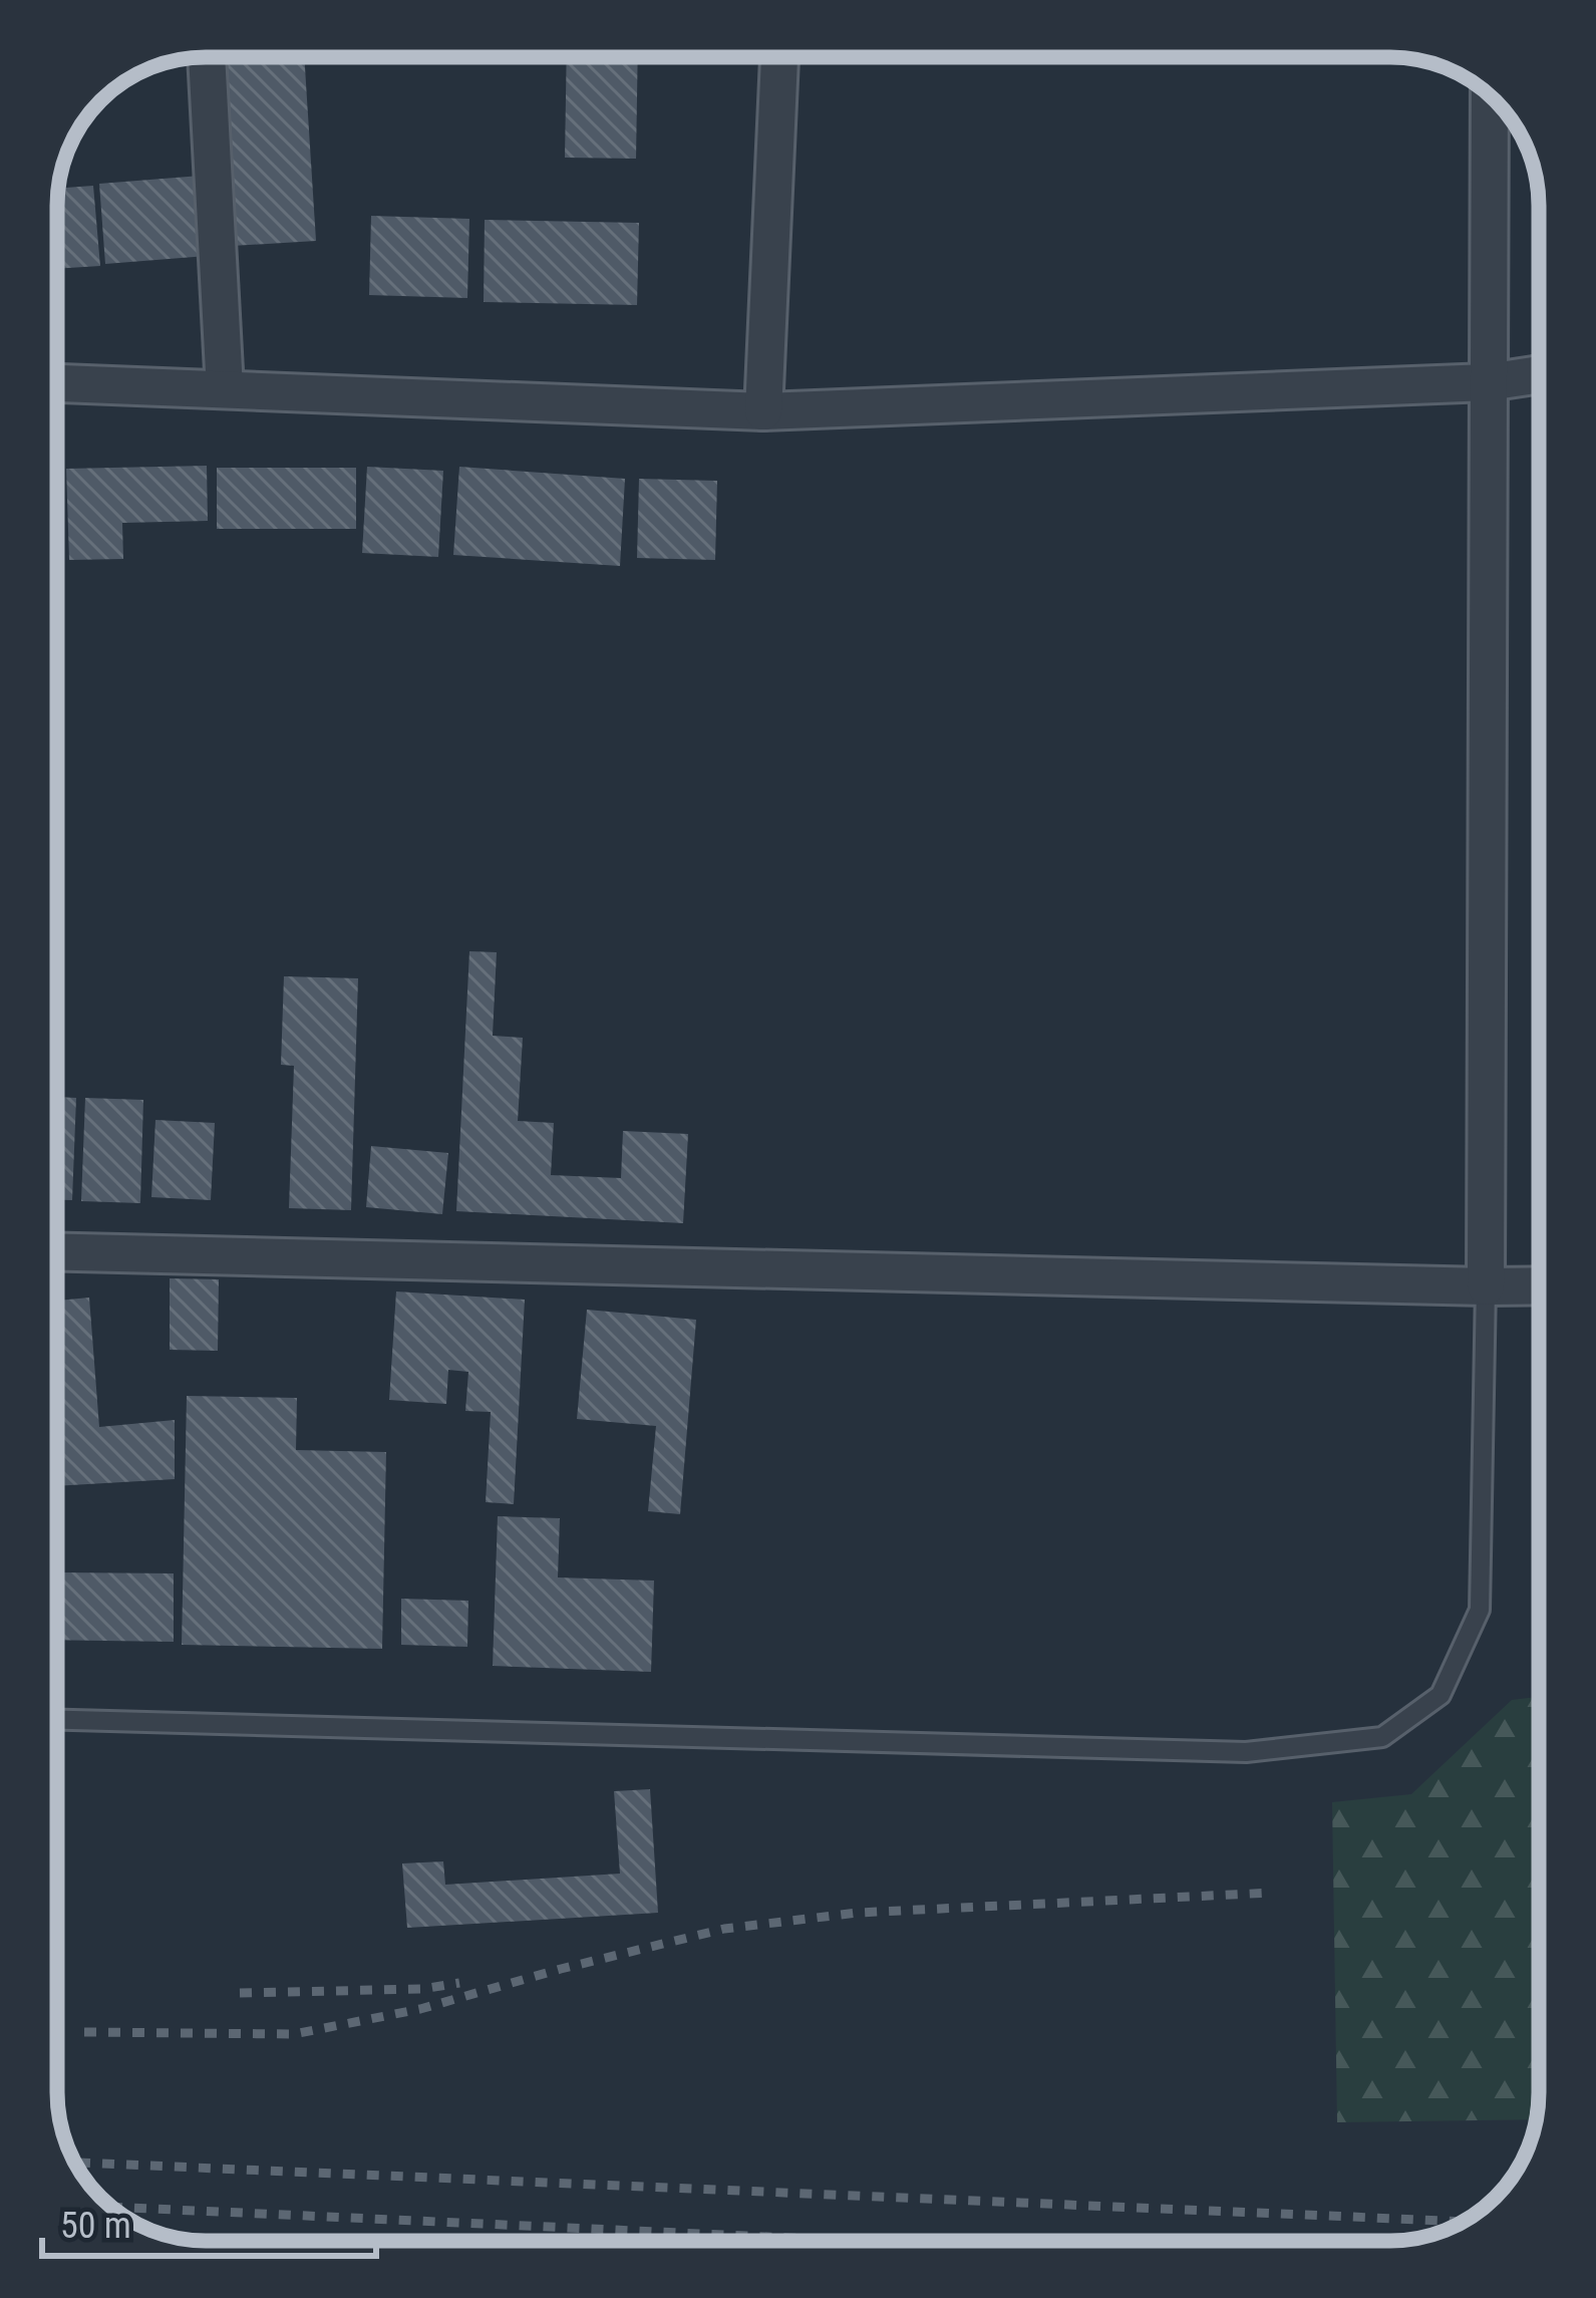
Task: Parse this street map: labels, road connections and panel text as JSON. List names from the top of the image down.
{
  "scale_bar": "50 m"
}
